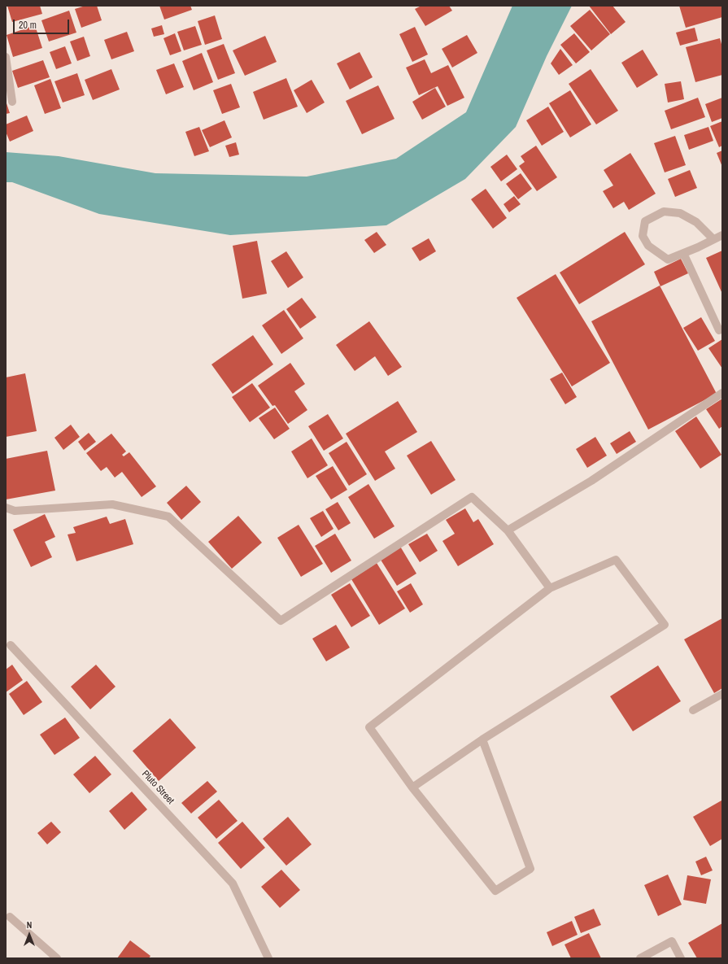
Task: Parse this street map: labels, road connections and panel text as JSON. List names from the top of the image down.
{
  "streets": {
    "street": ["Pluto Street"]
  },
  "scale_bar": "20 m",
  "north": "top"
}
